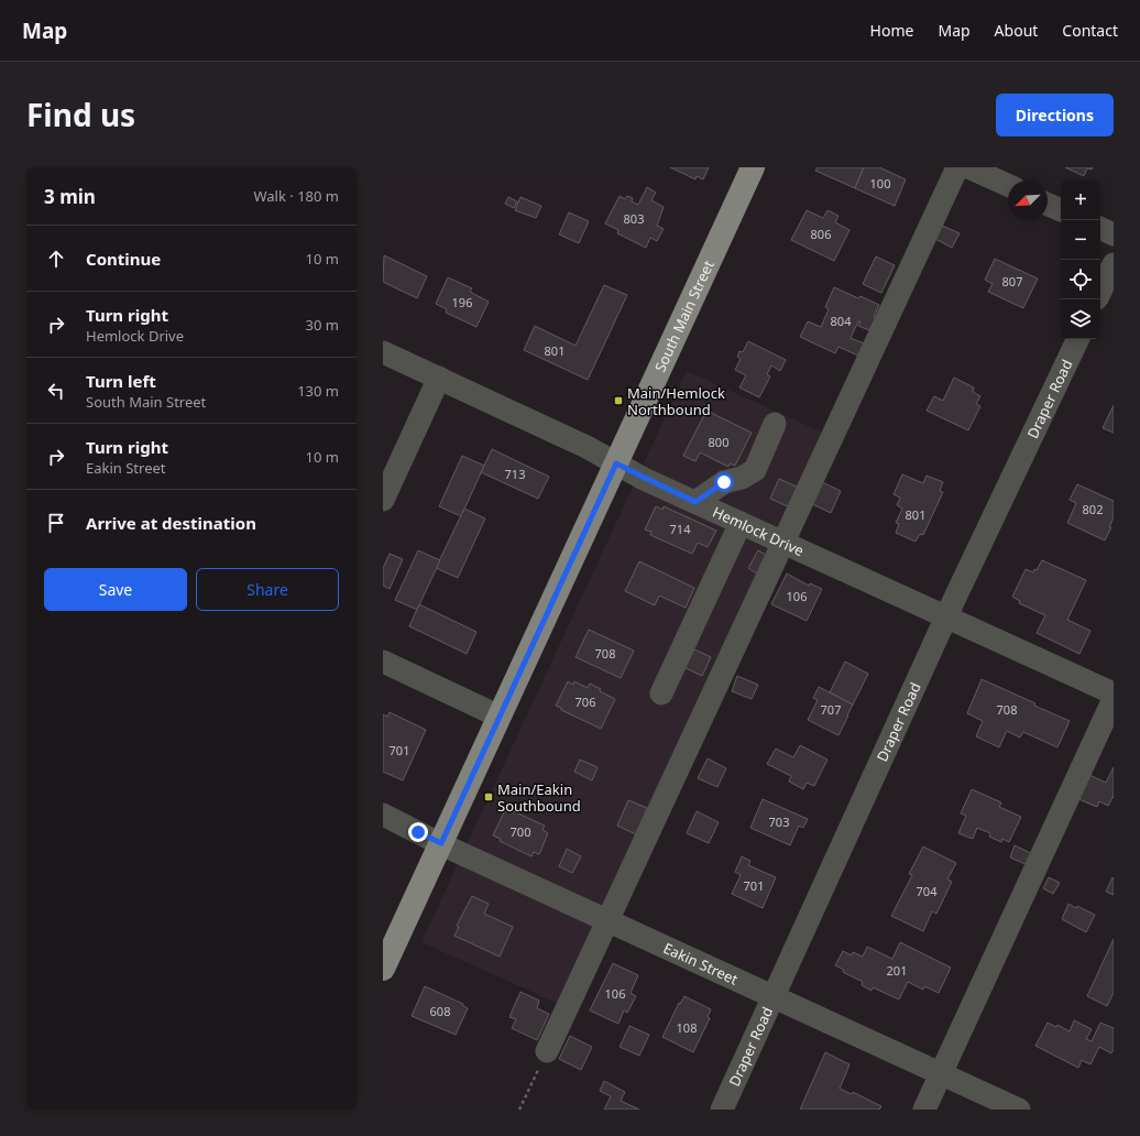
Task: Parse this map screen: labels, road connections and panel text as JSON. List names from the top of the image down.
{
  "streets": {
    "main road": ["South Main Street"],
    "street": ["Draper Road", "Hemlock Drive", "Eakin Street"]
  },
  "crossings": [
    ["South Main Street", "Hemlock Drive"],
    ["South Main Street", "Eakin Street"],
    ["Draper Road", "Hemlock Drive"],
    ["Draper Road", "Eakin Street"]
  ],
  "places": {
    "transit": ["Main/Hemlock Northbound", "Main/Eakin Southbound"]
  },
  "house_numbers": [
    "100",
    "803",
    "806",
    "807",
    "196",
    "804",
    "801",
    "800",
    "713",
    "802",
    "801",
    "714",
    "106",
    "708",
    "706",
    "707",
    "708",
    "701",
    "703",
    "700",
    "701",
    "704",
    "201",
    "106",
    "608",
    "108"
  ],
  "north": "bottom left",
  "page": {
    "header": "Map",
    "nav": [
      "Home",
      "Map",
      "About",
      "Contact"
    ],
    "title": "Find us",
    "buttons": [
      "Directions",
      ["Save", "Share"]
    ],
    "heading": ["3 min", "Walk · 180 m"],
    "map_buttons": ["+", "−"],
    "list": [
      ["Continue", "10 m"],
      ["Turn right", "Hemlock Drive", "30 m"],
      ["Turn left", "South Main Street", "130 m"],
      ["Turn right", "Eakin Street", "10 m"],
      "Arrive at destination"
    ]
  }
}
